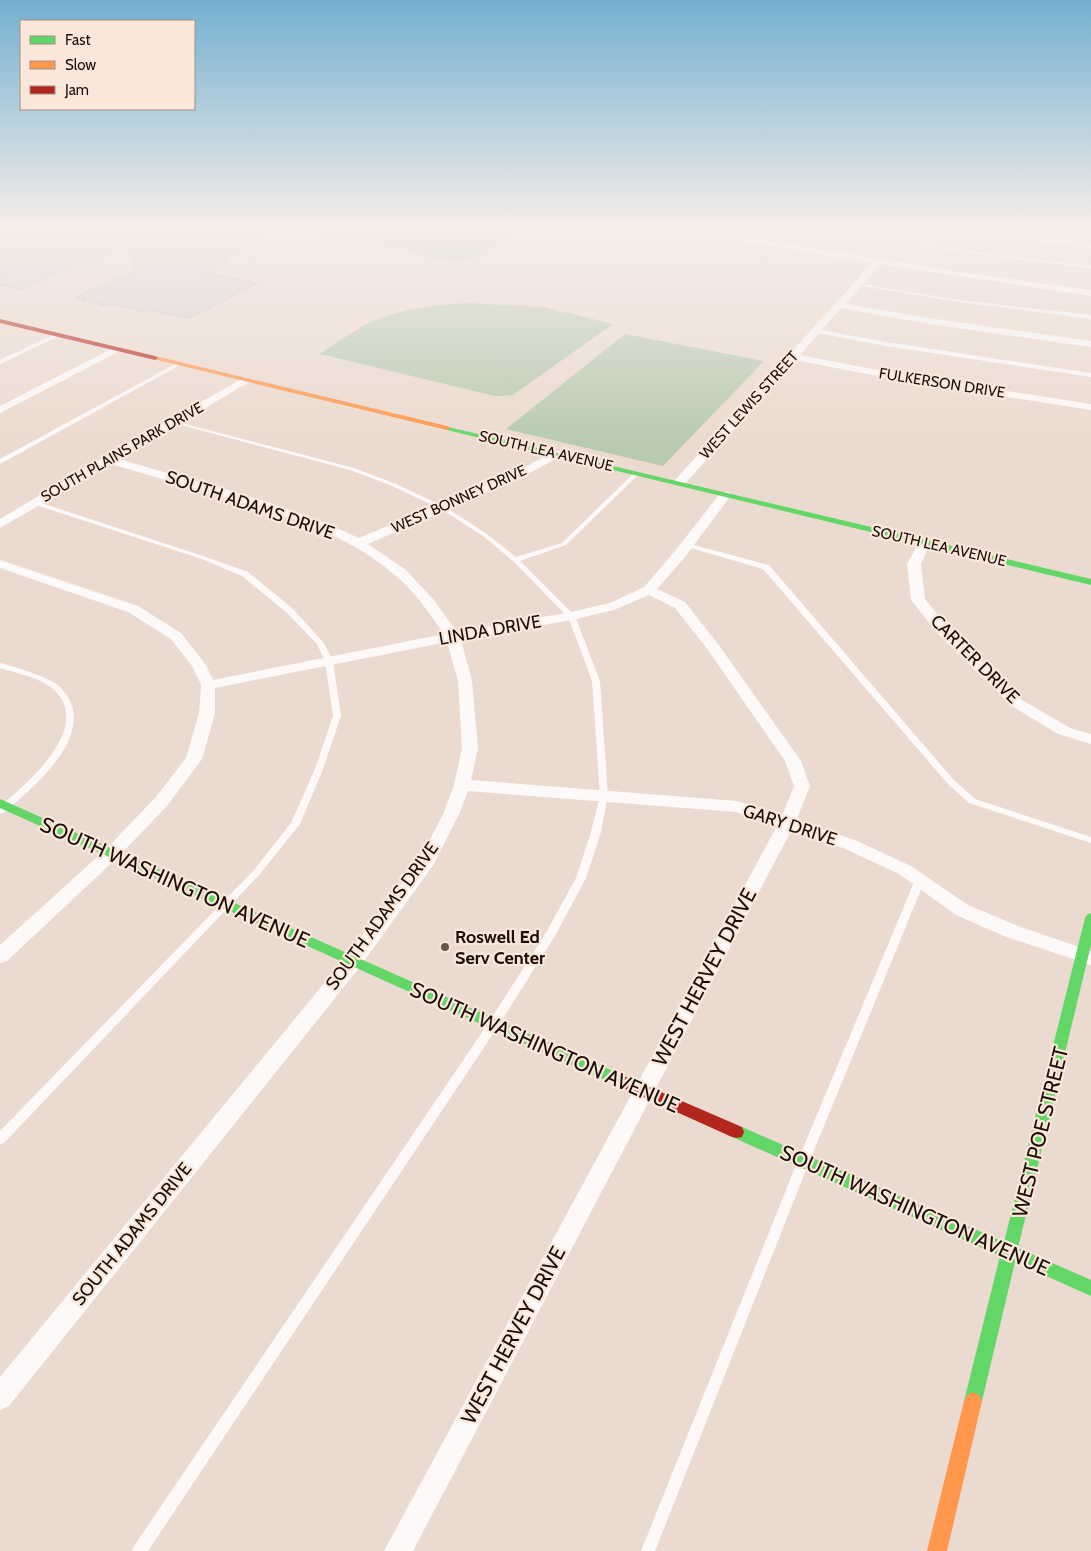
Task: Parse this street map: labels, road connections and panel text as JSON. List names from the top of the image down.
{
  "streets": {
    "street": [
      "FULKERSON DRIVE",
      "WEST LEWIS STREET",
      "SOUTH LEA AVENUE",
      "SOUTH PLAINS PARK DRIVE",
      "WEST BONNEY DRIVE",
      "SOUTH ADAMS DRIVE",
      "LINDA DRIVE",
      "CARTER DRIVE",
      "GARY DRIVE",
      "SOUTH WASHINGTON AVENUE",
      "WEST HERVEY DRIVE",
      "WEST POE STREET"
    ]
  },
  "crossings": [
    ["FULKERSON DRIVE", "WEST LEWIS STREET"],
    ["WEST LEWIS STREET", "SOUTH LEA AVENUE"],
    ["SOUTH LEA AVENUE", "SOUTH PLAINS PARK DRIVE"],
    ["SOUTH LEA AVENUE", "WEST BONNEY DRIVE"],
    ["SOUTH LEA AVENUE", "LINDA DRIVE"],
    ["SOUTH LEA AVENUE", "CARTER DRIVE"],
    ["SOUTH PLAINS PARK DRIVE", "SOUTH ADAMS DRIVE"],
    ["WEST BONNEY DRIVE", "SOUTH ADAMS DRIVE"],
    ["SOUTH ADAMS DRIVE", "LINDA DRIVE"],
    ["SOUTH ADAMS DRIVE", "GARY DRIVE"],
    ["SOUTH ADAMS DRIVE", "SOUTH WASHINGTON AVENUE"],
    ["LINDA DRIVE", "WEST HERVEY DRIVE"],
    ["GARY DRIVE", "WEST HERVEY DRIVE"],
    ["GARY DRIVE", "WEST POE STREET"],
    ["SOUTH WASHINGTON AVENUE", "WEST HERVEY DRIVE"],
    ["SOUTH WASHINGTON AVENUE", "WEST POE STREET"]
  ],
  "places": ["Roswell Ed Serv Center"],
  "legend": ["Fast", "Slow", "Jam"]
}
